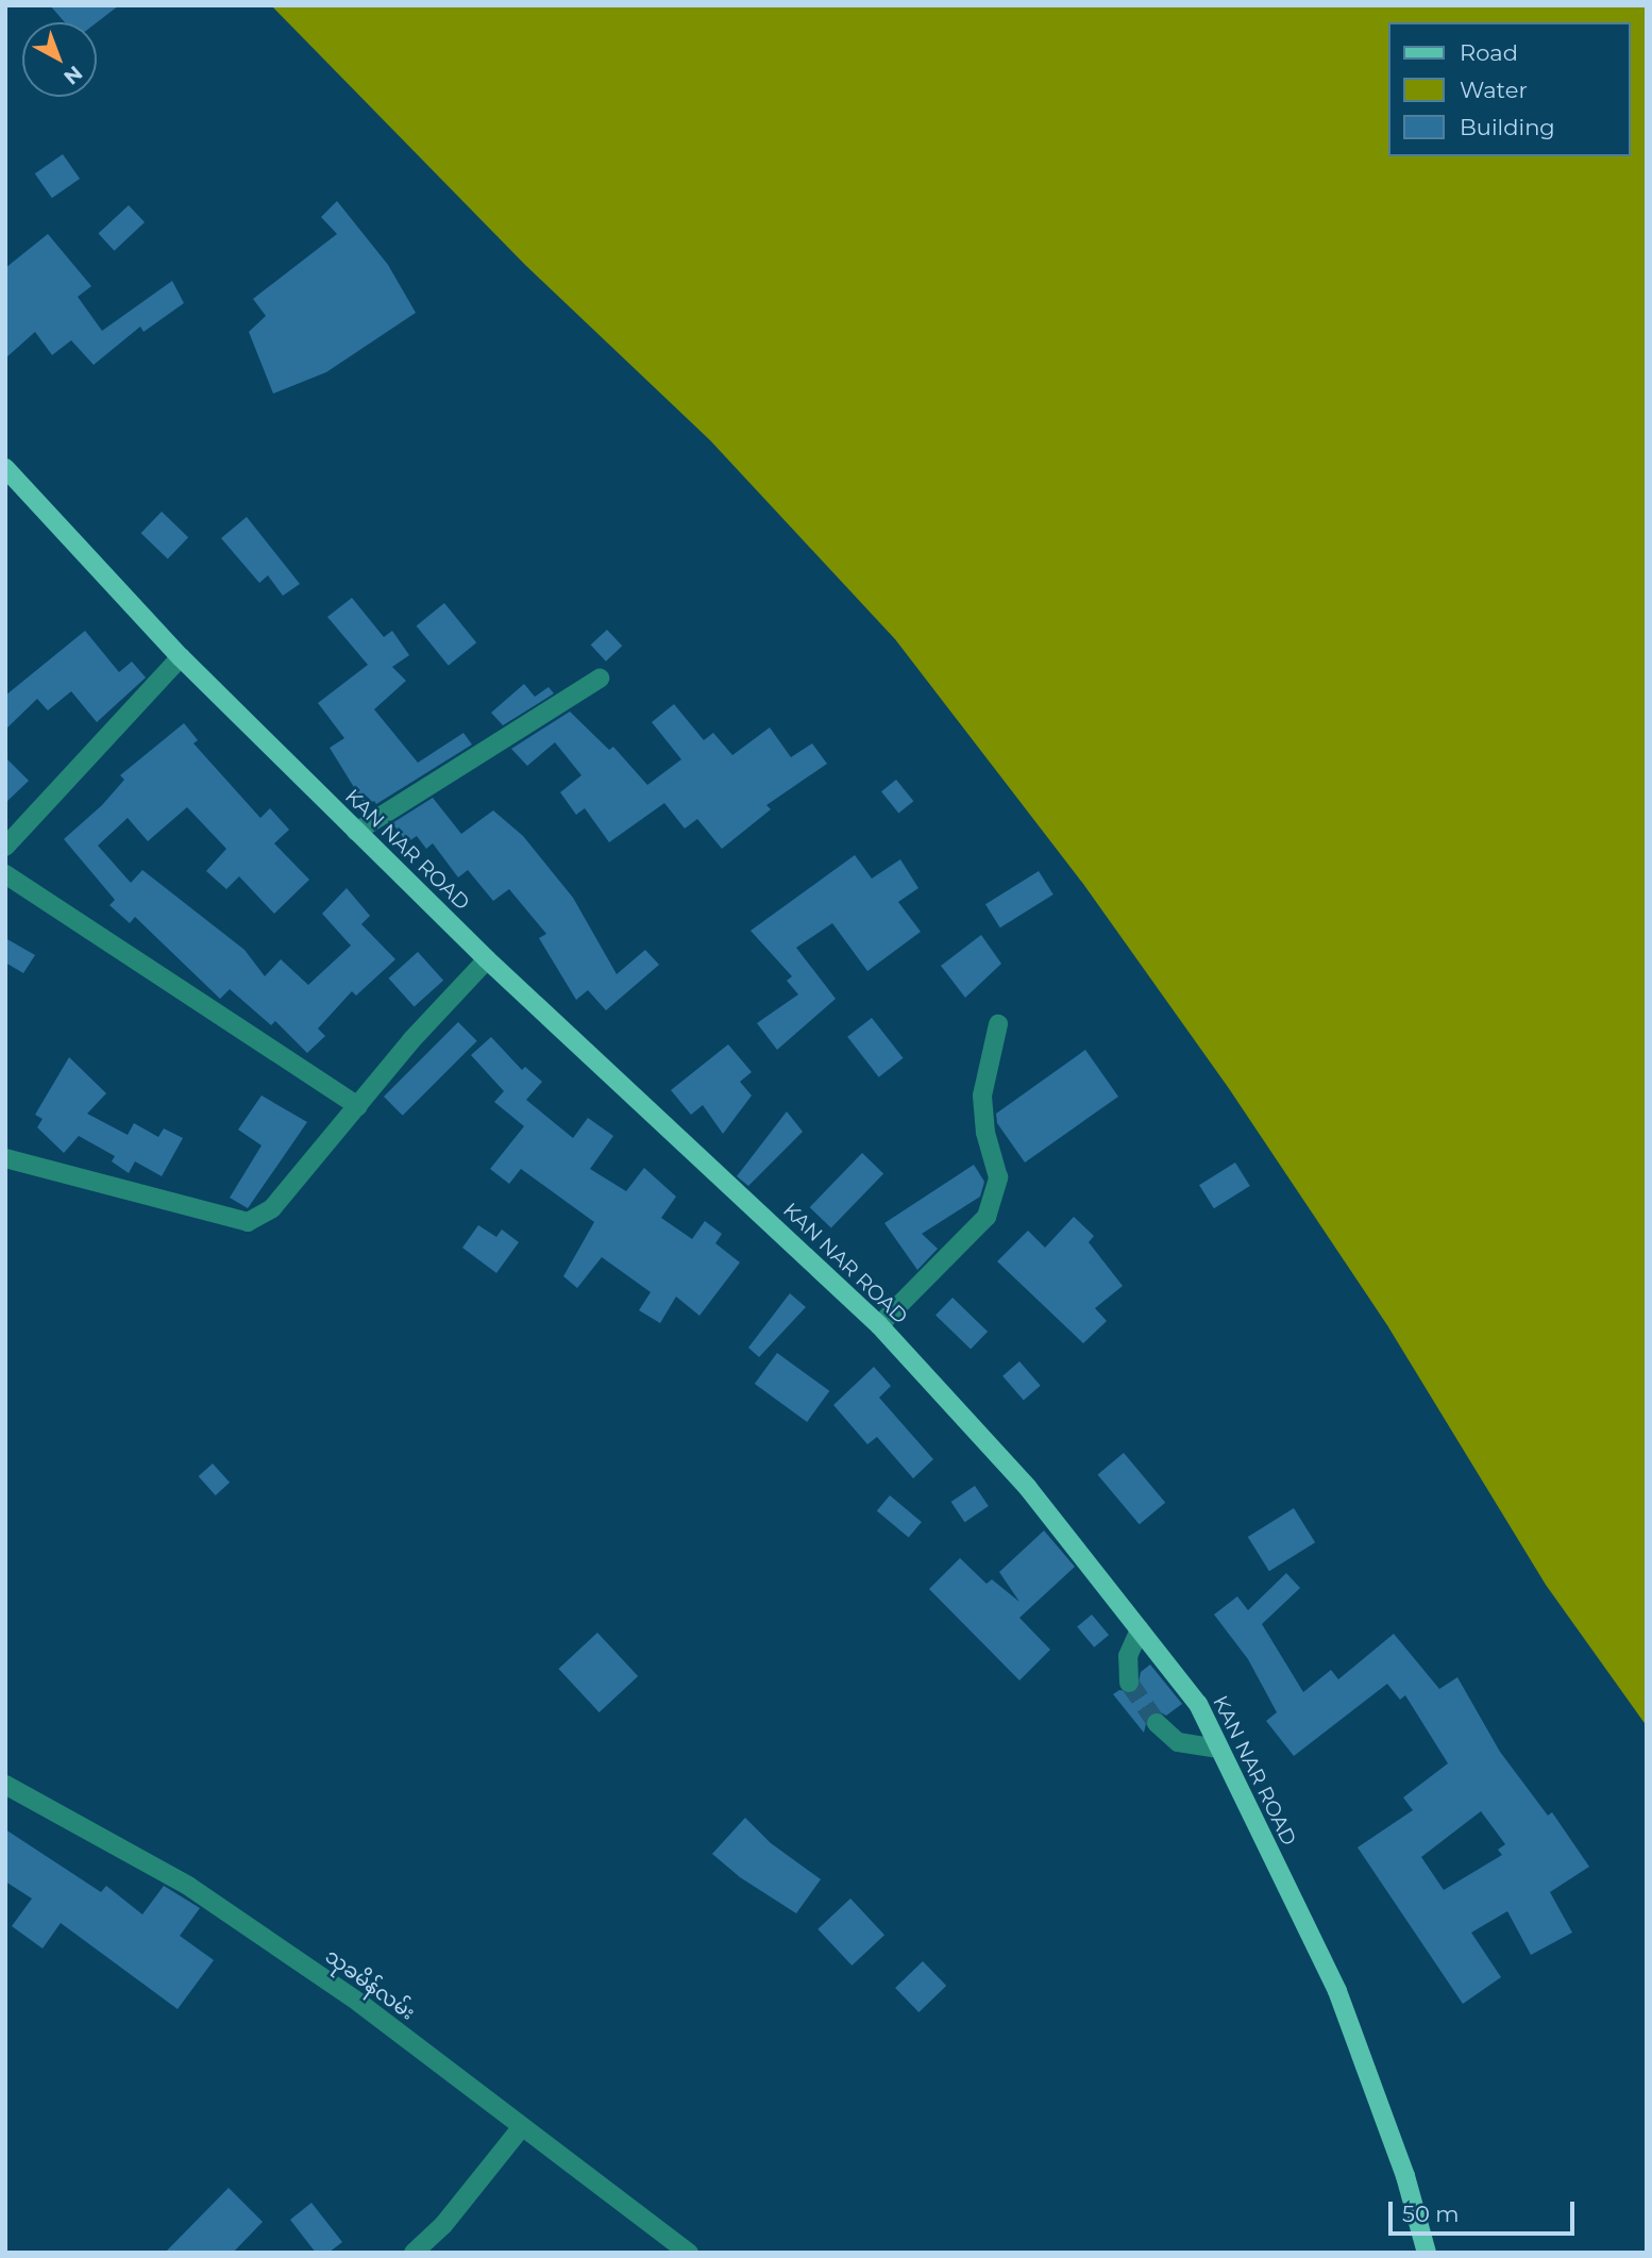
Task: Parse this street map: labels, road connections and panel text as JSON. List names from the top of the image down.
{
  "streets": {
    "main road": ["KAN NAR ROAD"],
    "street": ["သုခမိန်လမ်း"]
  },
  "legend": ["Road", "Water", "Building"],
  "scale_bar": "50 m",
  "north": "bottom right"
}
